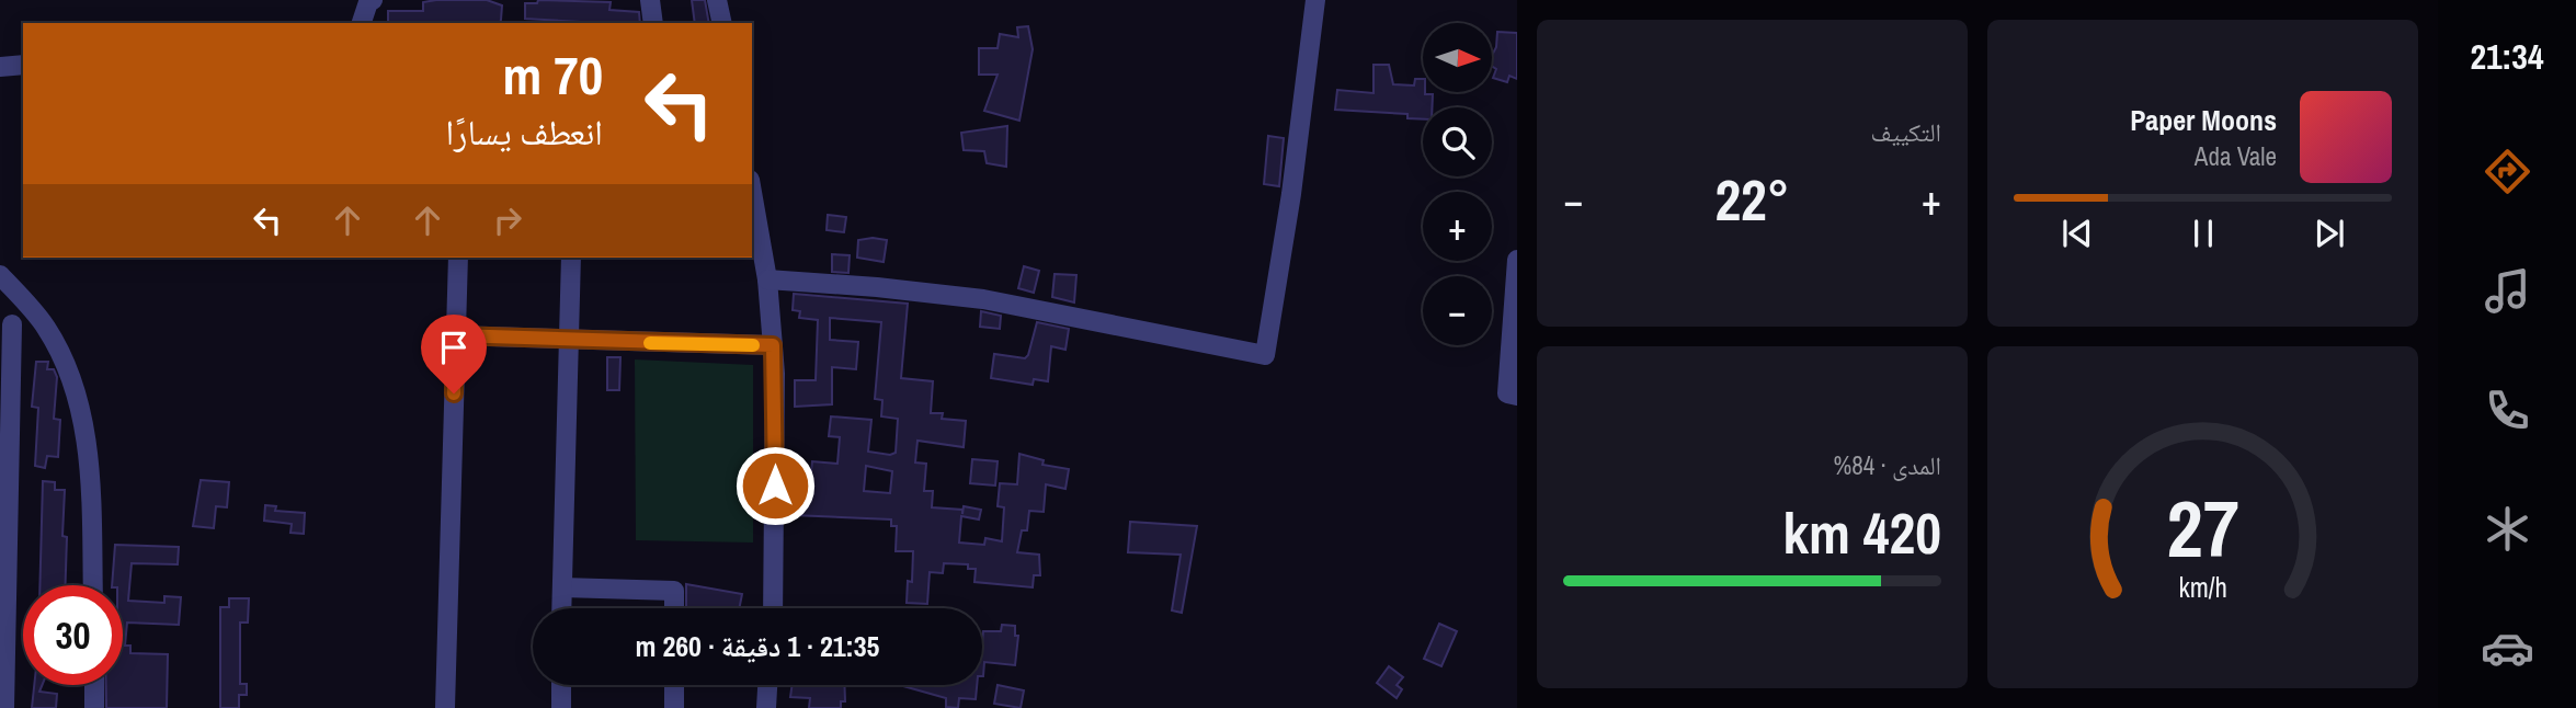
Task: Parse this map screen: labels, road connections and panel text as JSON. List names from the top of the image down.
{
  "north": "right",
  "page": {
    "tabs": "21:34",
    "tile": [
      "التكييف",
      ["المدى · 84%", "420 km"]
    ],
    "map_buttons": ["+", "−"],
    "turn": ["70 m", "انعطف يسارًا"],
    "song": ["Paper Moons", "Ada Vale"],
    "heat": ["−", "22°", "+"],
    "limit": "30",
    "trip": "21:35 · 1 دقيقة · 260 m",
    "gauge": ["27", "km/h"]
  }
}
